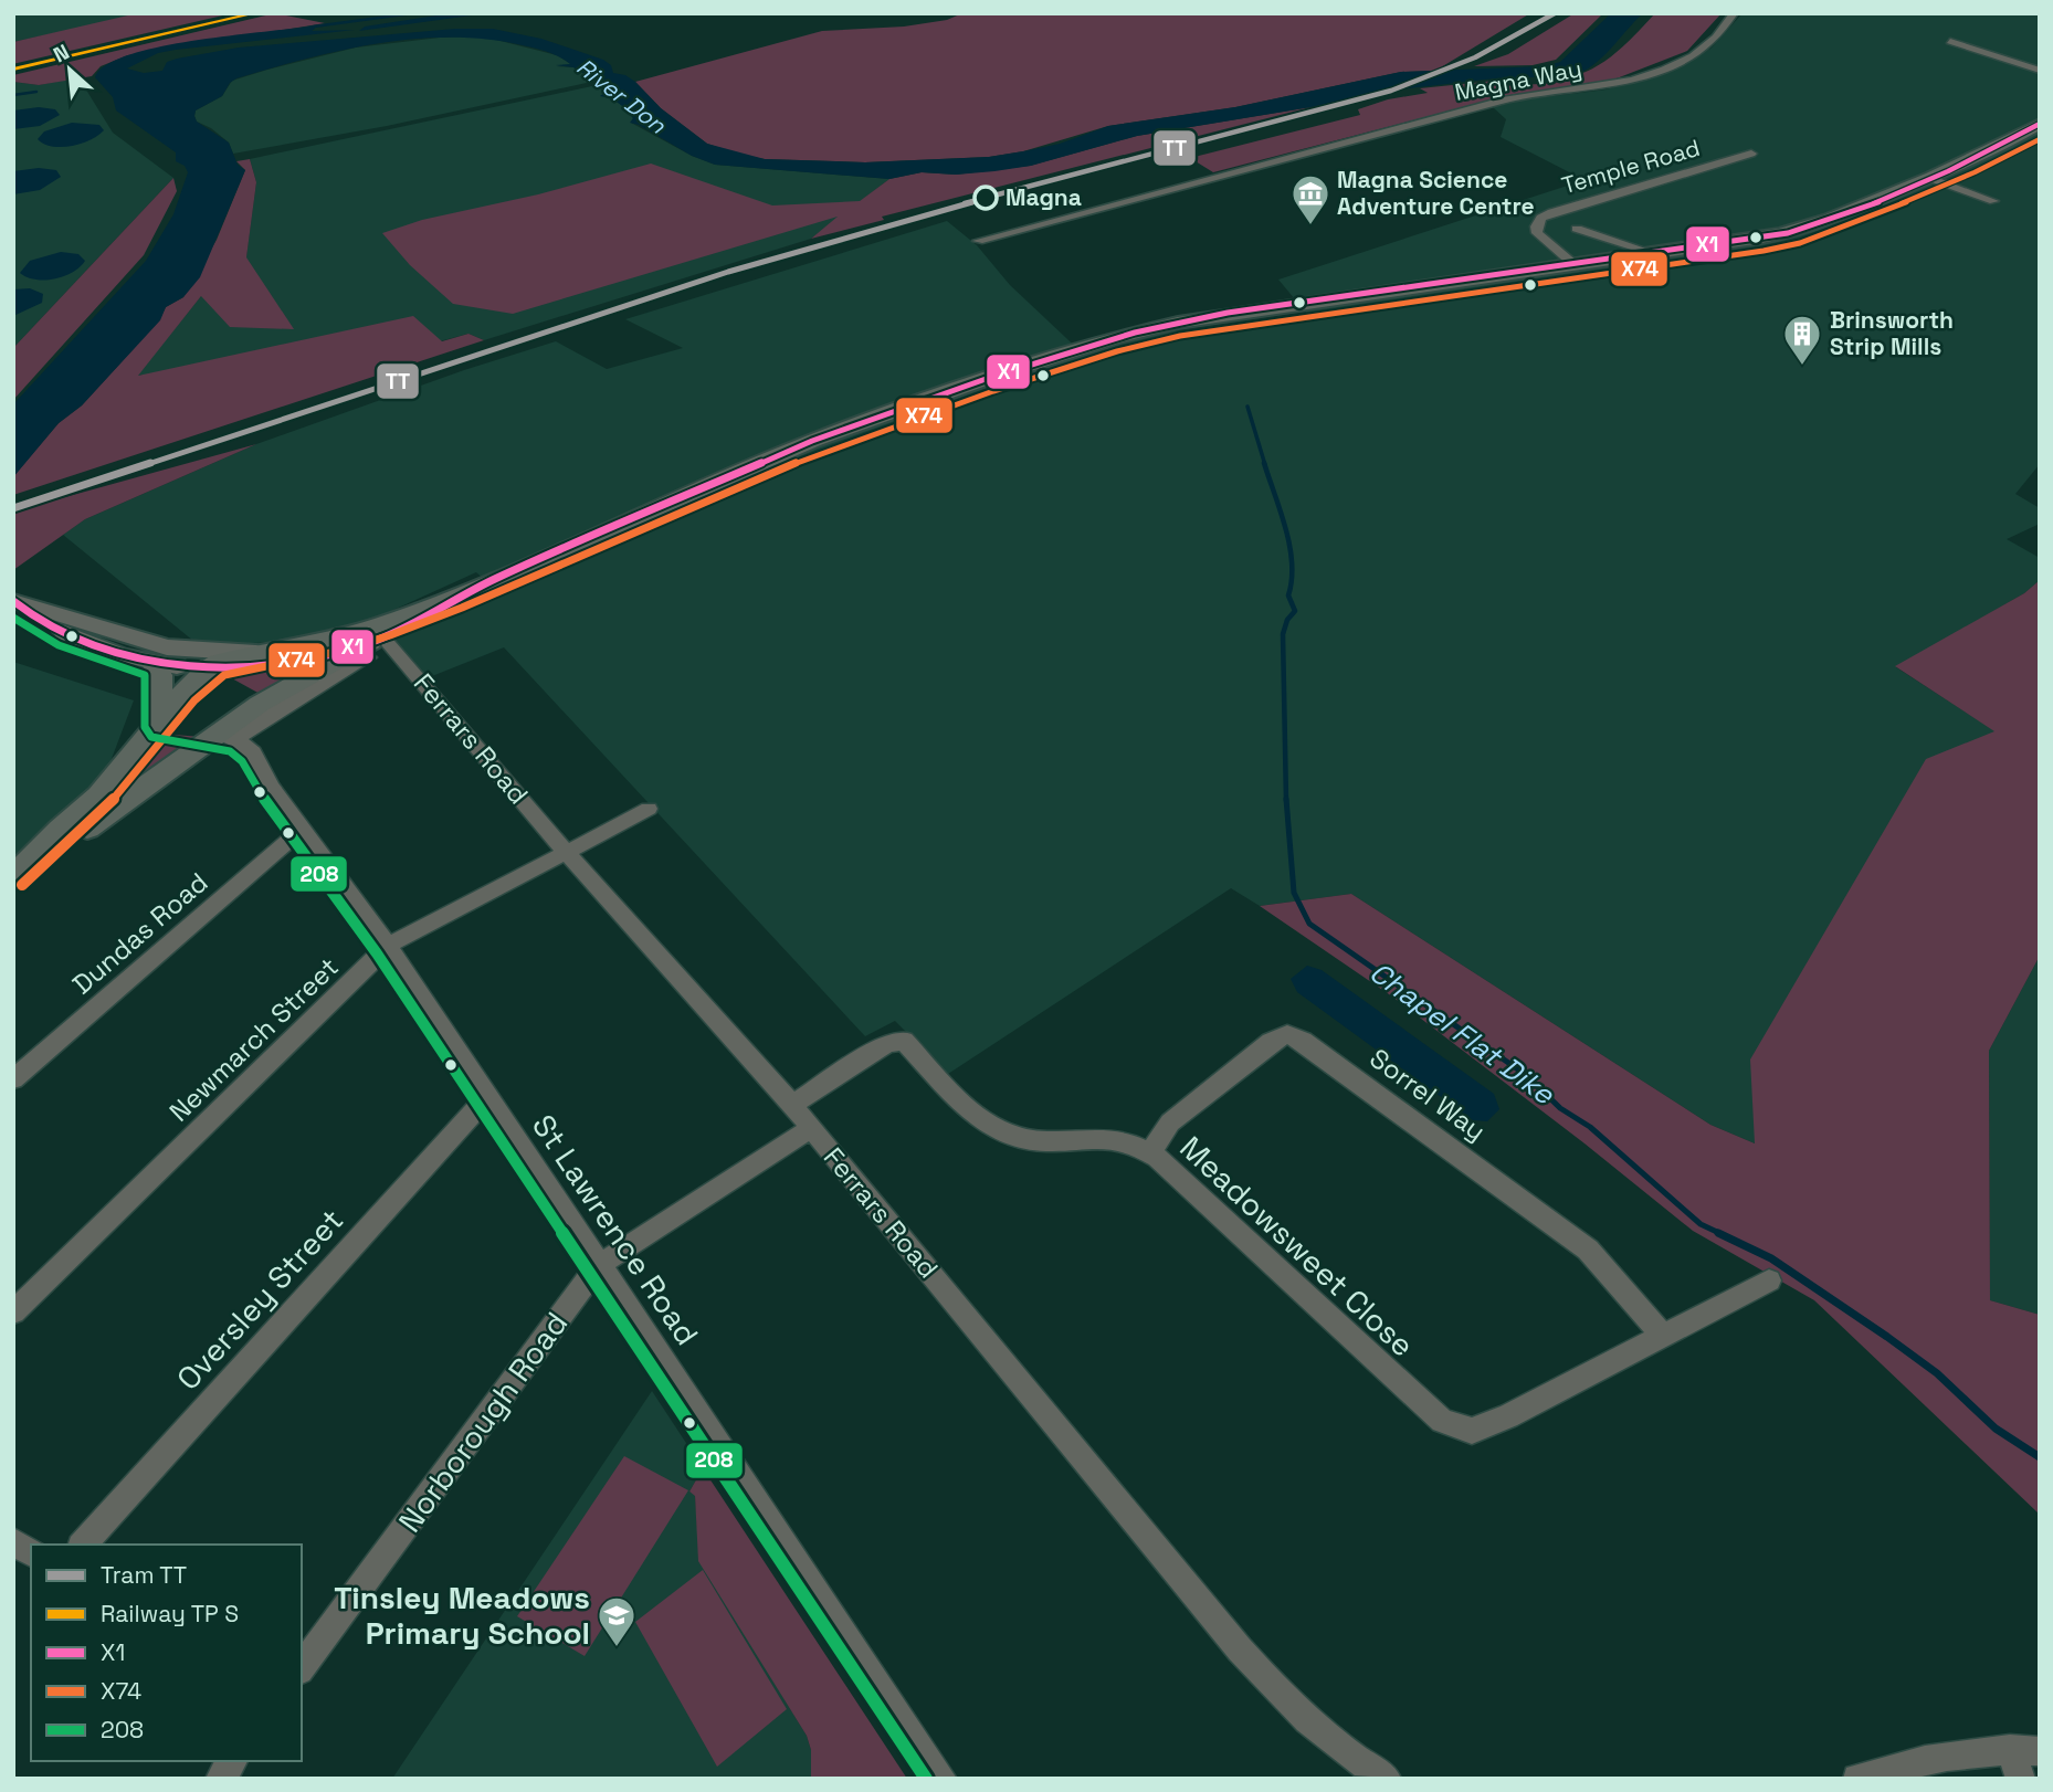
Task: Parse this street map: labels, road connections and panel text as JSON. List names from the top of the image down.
{
  "streets": {
    "street": [
      "Magna Way",
      "Temple Road",
      "Ferrars Road",
      "Dundas Road",
      "Newmarch Street",
      "Sorrel Way",
      "St Lawrence Road",
      "Meadowsweet Close",
      "Oversley Street",
      "Norborough Road"
    ]
  },
  "crossings": [
    ["Ferrars Road", "Newmarch Street"],
    ["Ferrars Road", "Meadowsweet Close"],
    ["Ferrars Road", "Norborough Road"],
    ["Dundas Road", "St Lawrence Road"],
    ["Newmarch Street", "St Lawrence Road"],
    ["Sorrel Way", "Meadowsweet Close"],
    ["St Lawrence Road", "Oversley Street"],
    ["St Lawrence Road", "Norborough Road"]
  ],
  "water": ["River Don", "Chapel Flat Dike"],
  "places": {
    "other": ["Magna"],
    "museum": ["Magna Science Adventure Centre"],
    "building": ["Brinsworth Strip Mills"],
    "school or university": ["Tinsley Meadows Primary School"]
  },
  "lines": [
    "tram line TT",
    "transit line X1",
    "transit line X74",
    "transit line 208"
  ],
  "legend": [
    "Tram TT",
    "Railway TP S",
    "X1",
    "X74",
    "208"
  ],
  "north": "top left"
}
